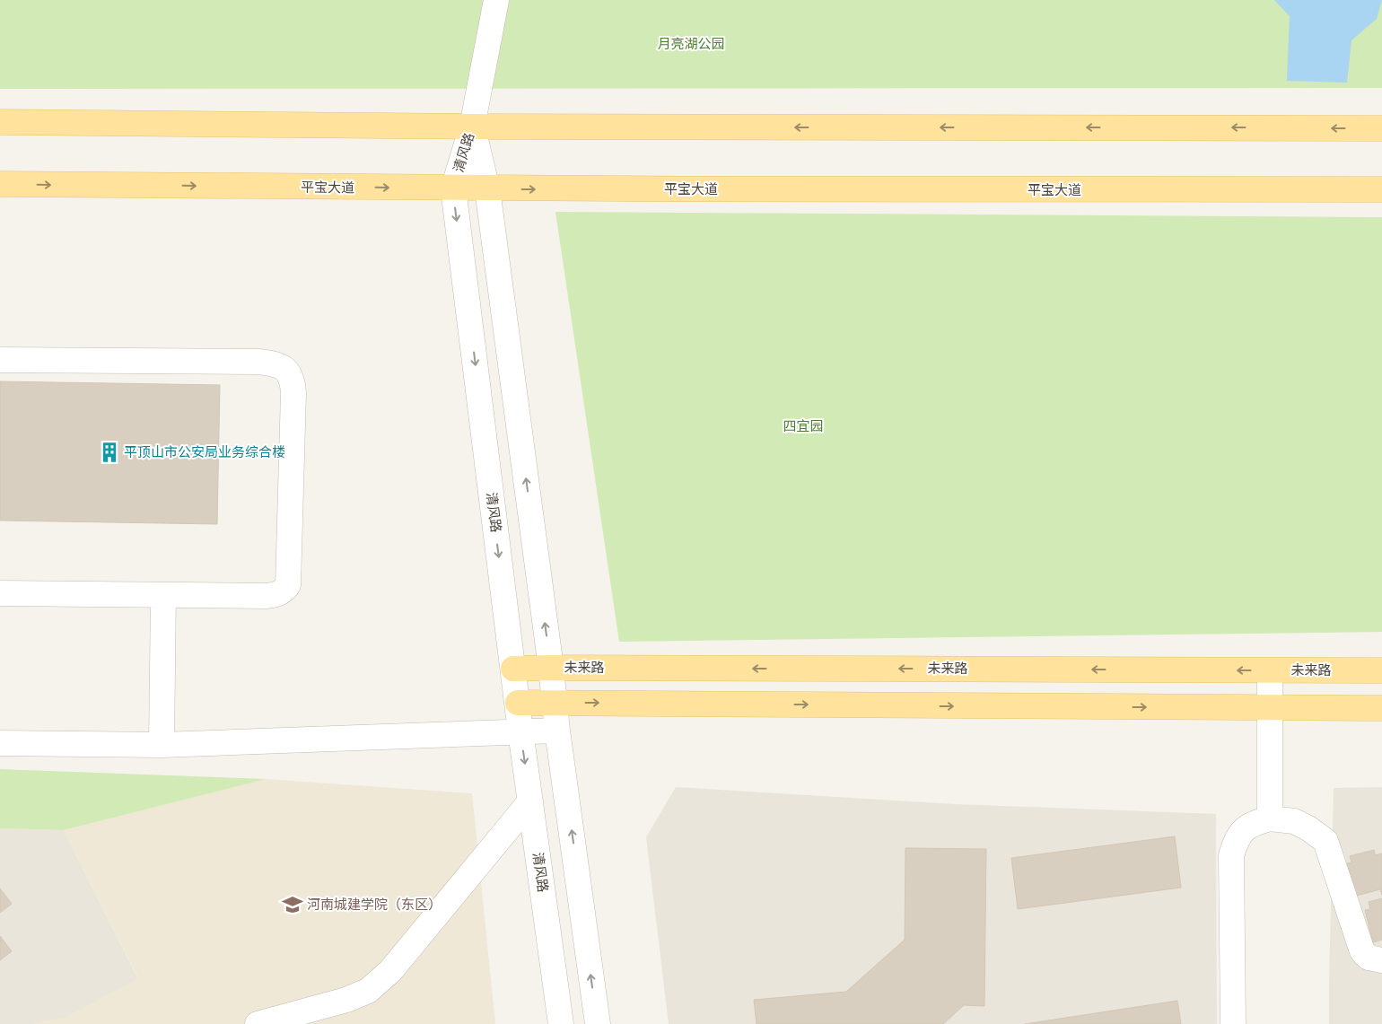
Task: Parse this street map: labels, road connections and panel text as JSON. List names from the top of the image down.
{
  "streets": {
    "main road": ["平宝大道", "未来路"],
    "street": ["清风路"]
  },
  "crossings": [
    ["清风路", "平宝大道"],
    ["清风路", "未来路"]
  ],
  "parks": ["月亮湖公园", "四宜园"],
  "places": {
    "building": ["平顶山市公安局业务综合楼"],
    "school or university": ["河南城建学院（东区）"]
  }
}
